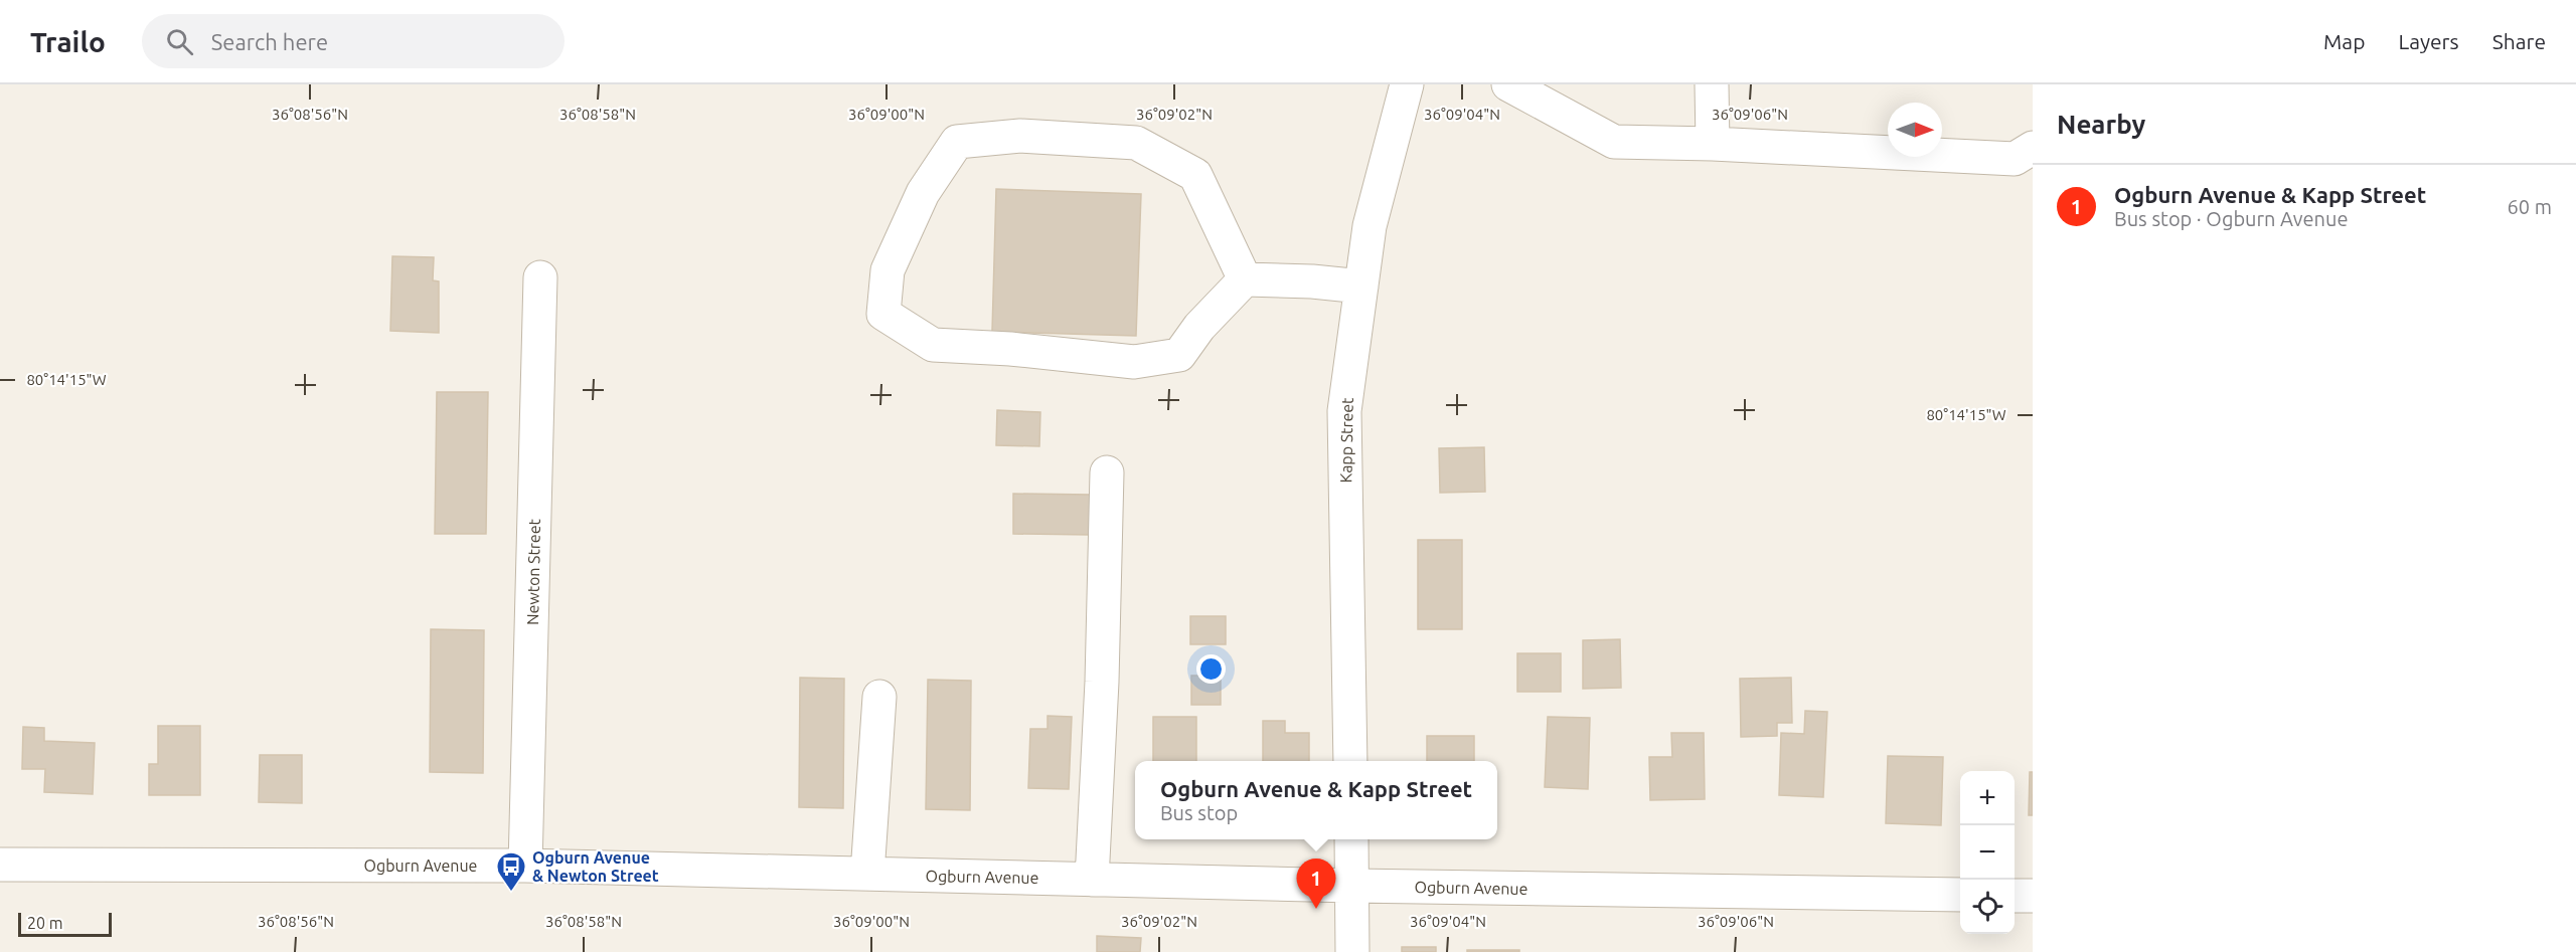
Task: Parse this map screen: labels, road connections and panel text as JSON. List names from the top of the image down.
{
  "streets": {
    "street": ["Kapp Street", "Newton Street", "Ogburn Avenue"]
  },
  "crossings": [
    ["Newton Street", "Ogburn Avenue"]
  ],
  "places": {
    "bus stop": ["Ogburn Avenue & Newton Street"]
  },
  "scale_bar": "20 m",
  "north": "right",
  "page": {
    "header": "Trailo",
    "search": "Search here",
    "nav": ["Map", "Layers", "Share"],
    "heading": "Nearby",
    "list": [
      {
        "mark": "1",
        "name": "Ogburn Avenue & Kapp Street",
        "note": "Bus stop · Ogburn Avenue",
        "value": "60 m"
      }
    ],
    "popup": ["Ogburn Avenue & Kapp Street", "Bus stop"],
    "map_buttons": ["+", "−"],
    "pins": "1",
    "scale": "20 m"
  },
  "coordinates": [
    "36°08'56\"N",
    "36°08'58\"N",
    "36°09'00\"N",
    "36°09'02\"N",
    "36°09'04\"N",
    "36°09'06\"N",
    "80°14'15\"W"
  ]
}
